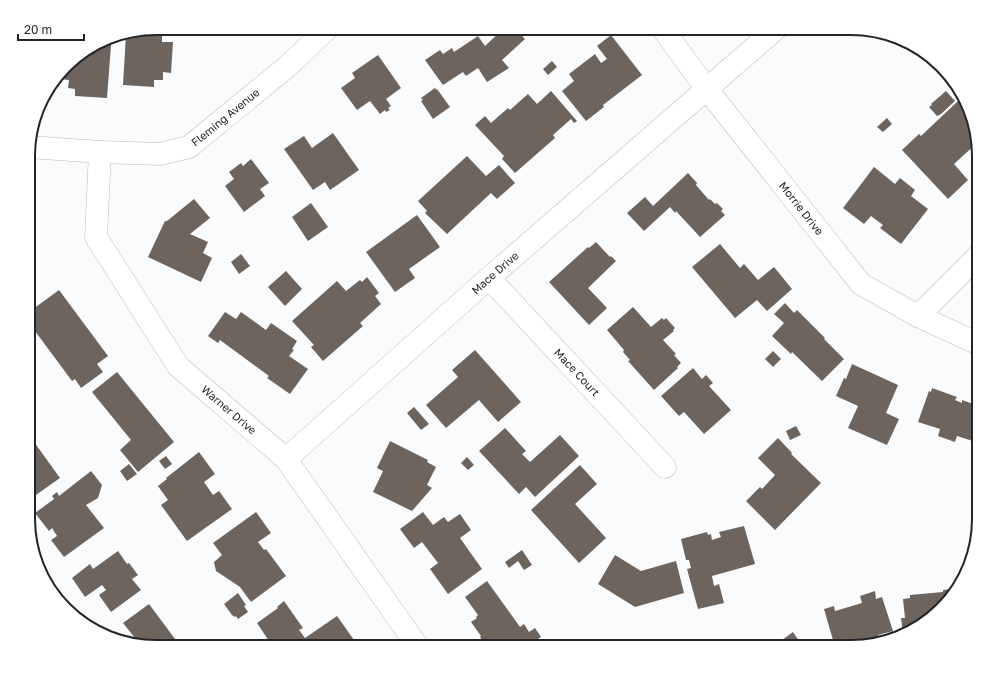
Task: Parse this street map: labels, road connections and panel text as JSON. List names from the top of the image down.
{
  "streets": {
    "street": [
      "Fleming Avenue",
      "Morrie Drive",
      "Mace Drive",
      "Mace Court",
      "Warner Drive"
    ]
  },
  "crossings": [
    ["Fleming Avenue", "Warner Drive"],
    ["Morrie Drive", "Mace Drive"],
    ["Mace Drive", "Mace Court"],
    ["Mace Drive", "Warner Drive"]
  ],
  "scale_bar": "20 m"
}
